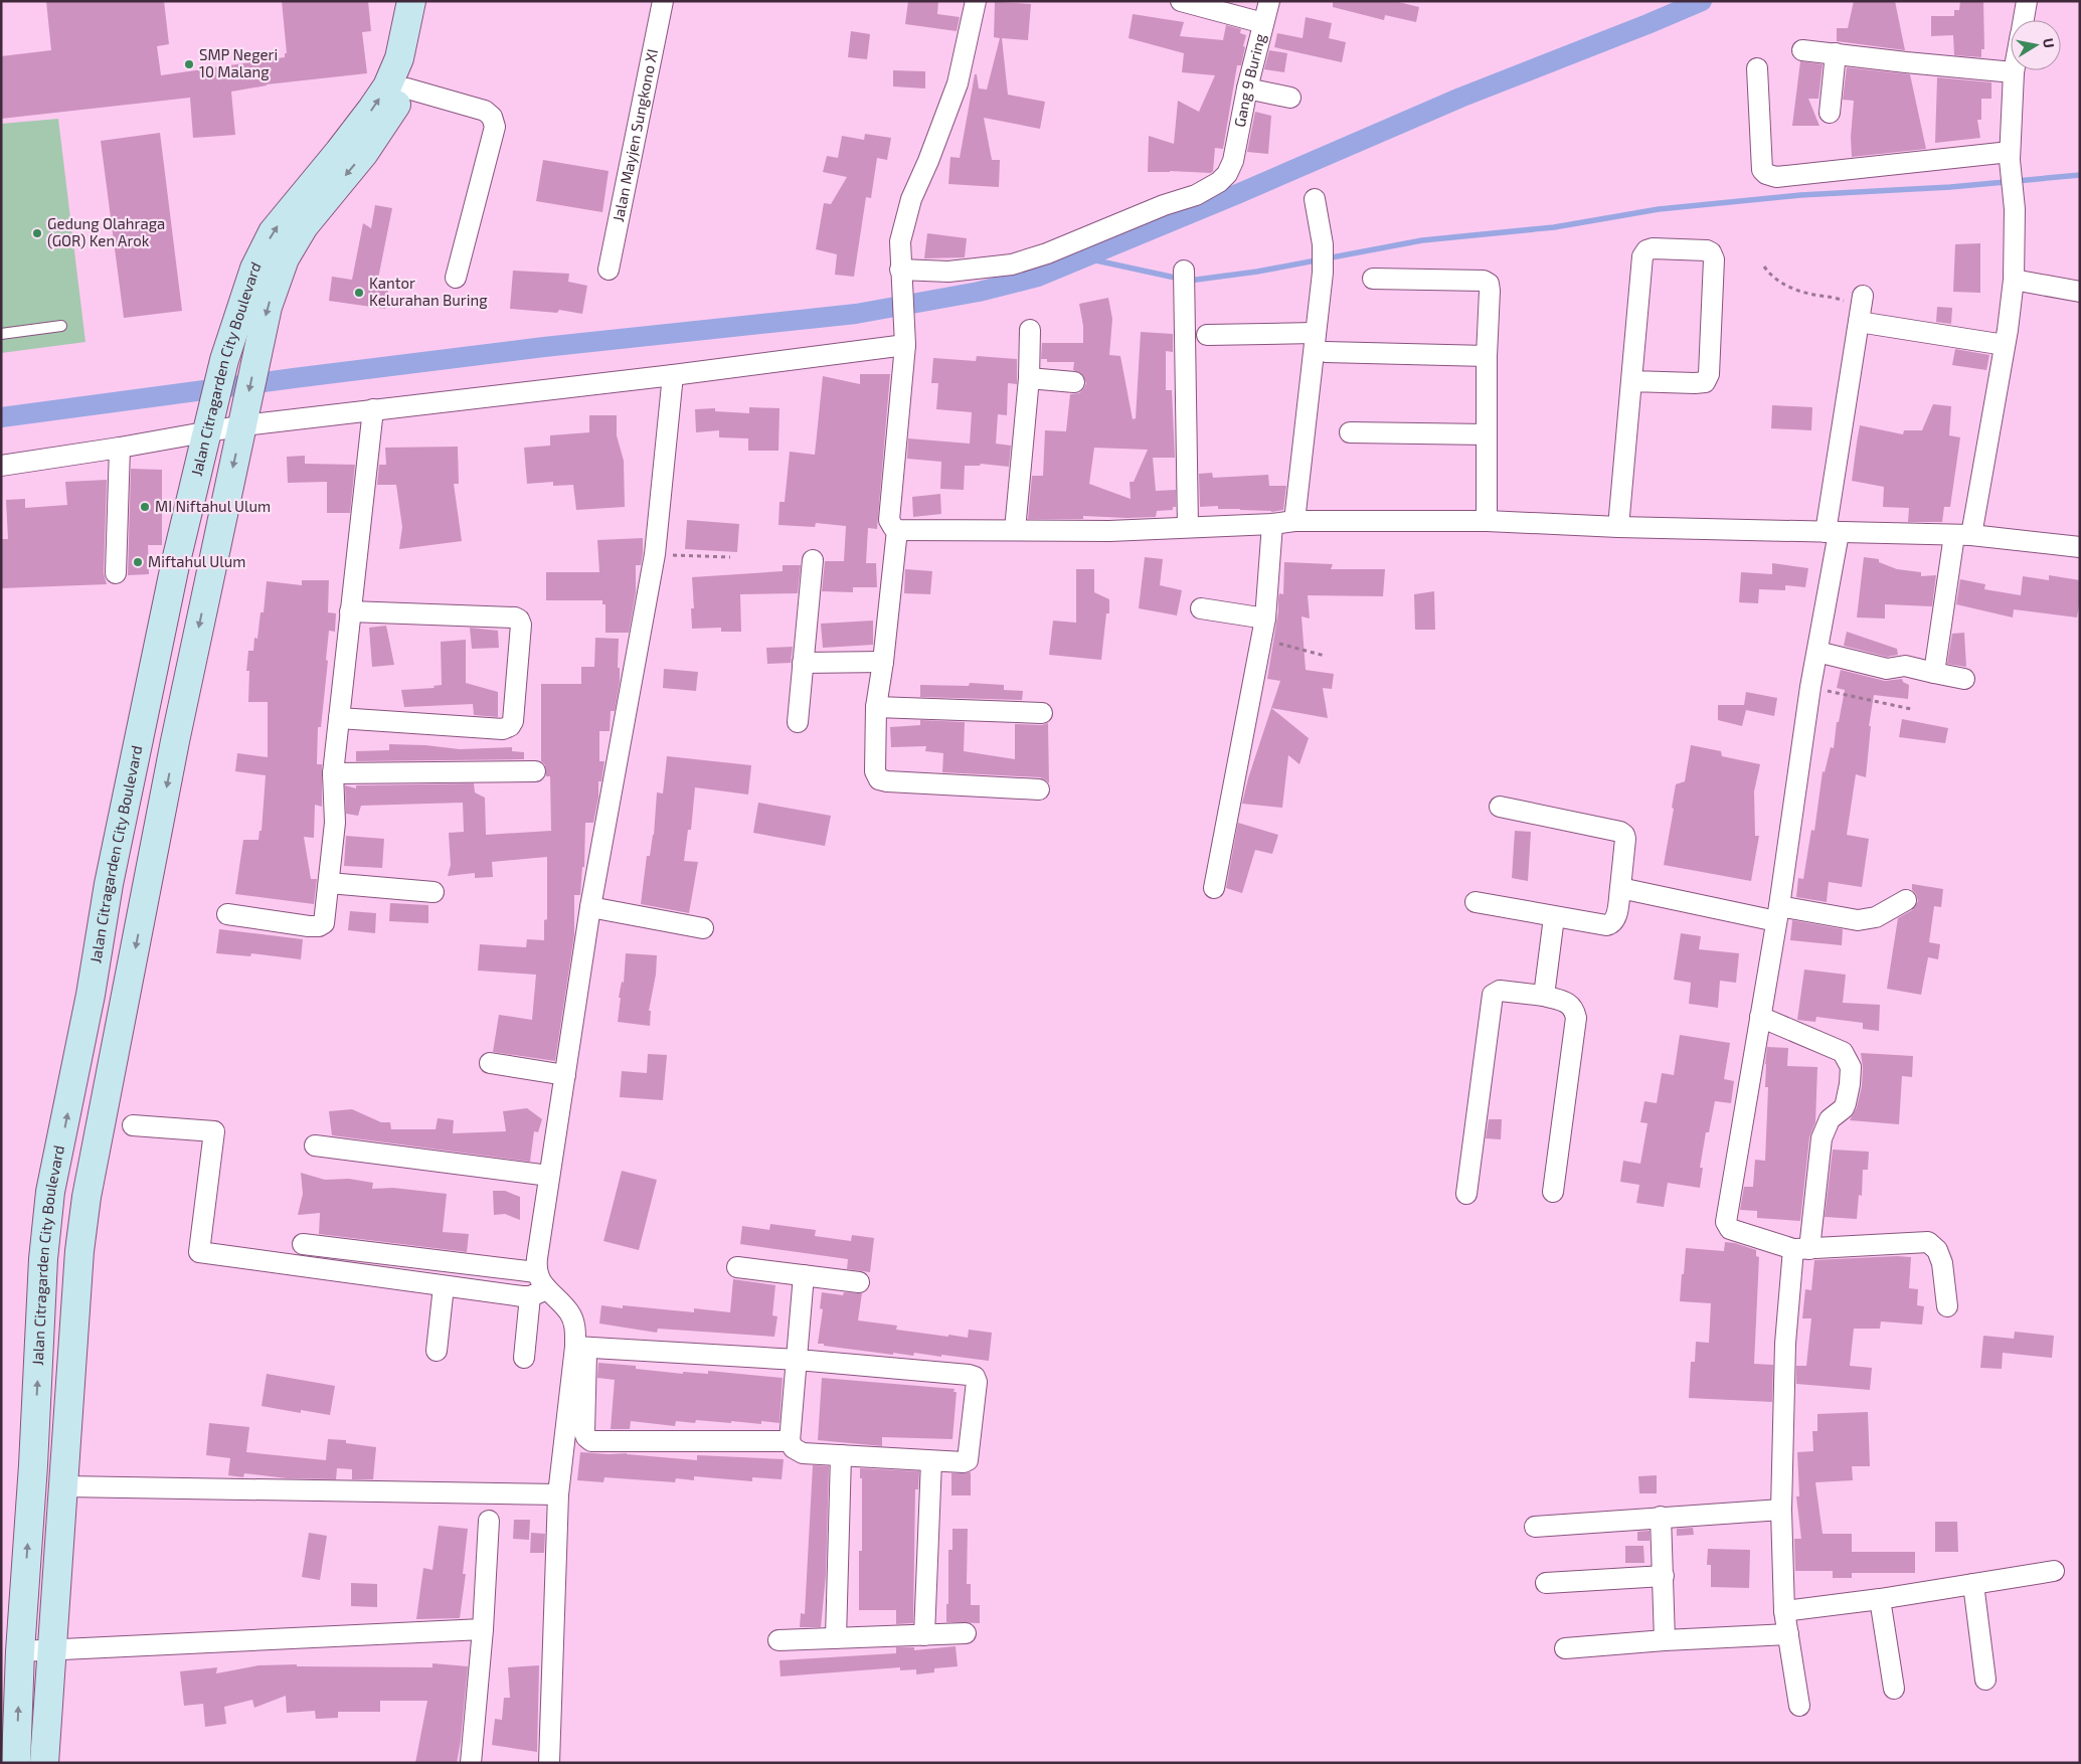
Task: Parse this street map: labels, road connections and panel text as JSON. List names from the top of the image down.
{
  "streets": {
    "main road": ["Jalan Citragarden City Boulevard"],
    "street": ["Gang 9 Buring", "Jalan Mayjen Sungkono XI"]
  },
  "places": [
    "SMP Negeri 10 Malang",
    "Gedung Olahraga (GOR) Ken Arok",
    "Kantor Kelurahan Buring",
    "MI Niftahul Ulum",
    "Miftahul Ulum"
  ],
  "north": "right"
}
